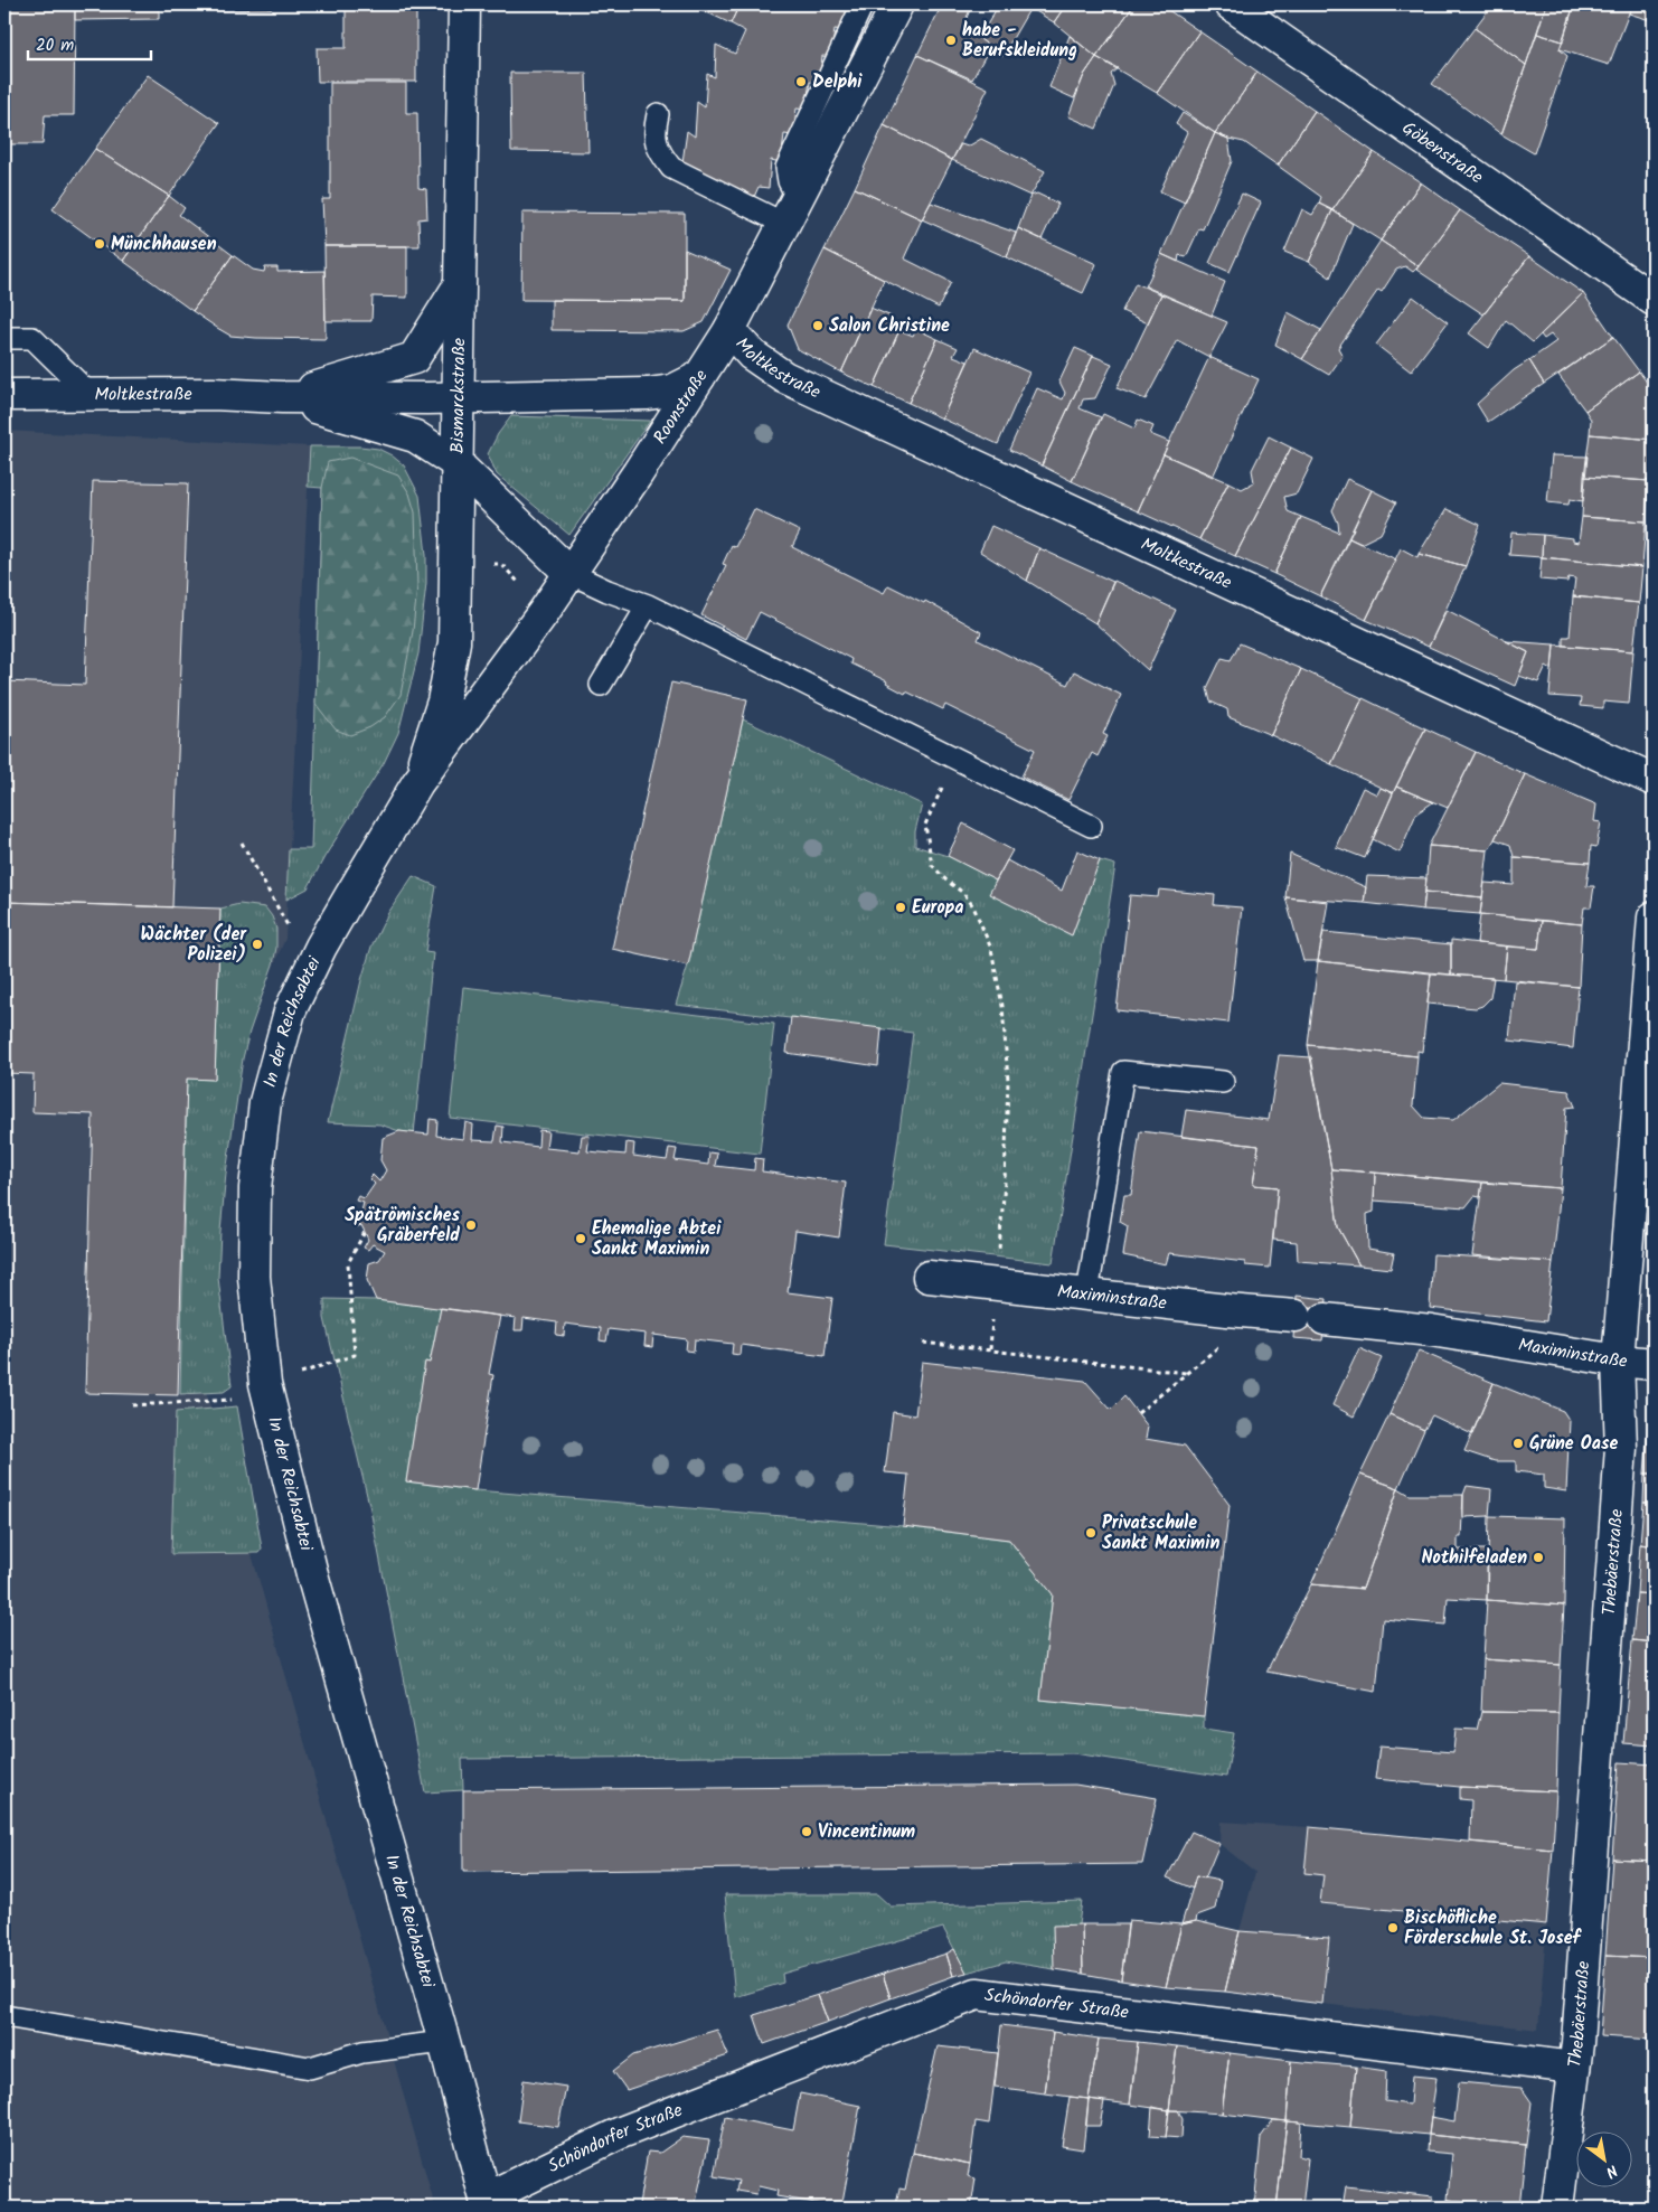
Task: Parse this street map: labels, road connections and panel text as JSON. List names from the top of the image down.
{
  "streets": {
    "street": [
      "Göbenstraße",
      "Moltkestraße",
      "Bismarckstraße",
      "Roonstraße",
      "In der Reichsabtei",
      "Maximinstraße",
      "Thebäerstraße",
      "Schöndorfer Straße"
    ]
  },
  "crossings": [
    ["Moltkestraße", "Bismarckstraße"],
    ["Moltkestraße", "Roonstraße"],
    ["Bismarckstraße", "Roonstraße"],
    ["Bismarckstraße", "In der Reichsabtei"],
    ["Roonstraße", "In der Reichsabtei"],
    ["In der Reichsabtei", "Schöndorfer Straße"],
    ["Maximinstraße", "Thebäerstraße"],
    ["Thebäerstraße", "Schöndorfer Straße"]
  ],
  "places": [
    "habe - Berufskleidung",
    "Delphi",
    "Münchhausen",
    "Salon Christine",
    "Europa",
    "Wächter (der Polizei)",
    "Spätrömisches Gräberfeld",
    "Ehemalige Abtei Sankt Maximin",
    "Grüne Oase",
    "Privatschule Sankt Maximin",
    "Nothilfeladen",
    "Vincentinum",
    "Bischöfliche Förderschule St. Josef"
  ],
  "scale_bar": "20 m",
  "north": "bottom right"
}
